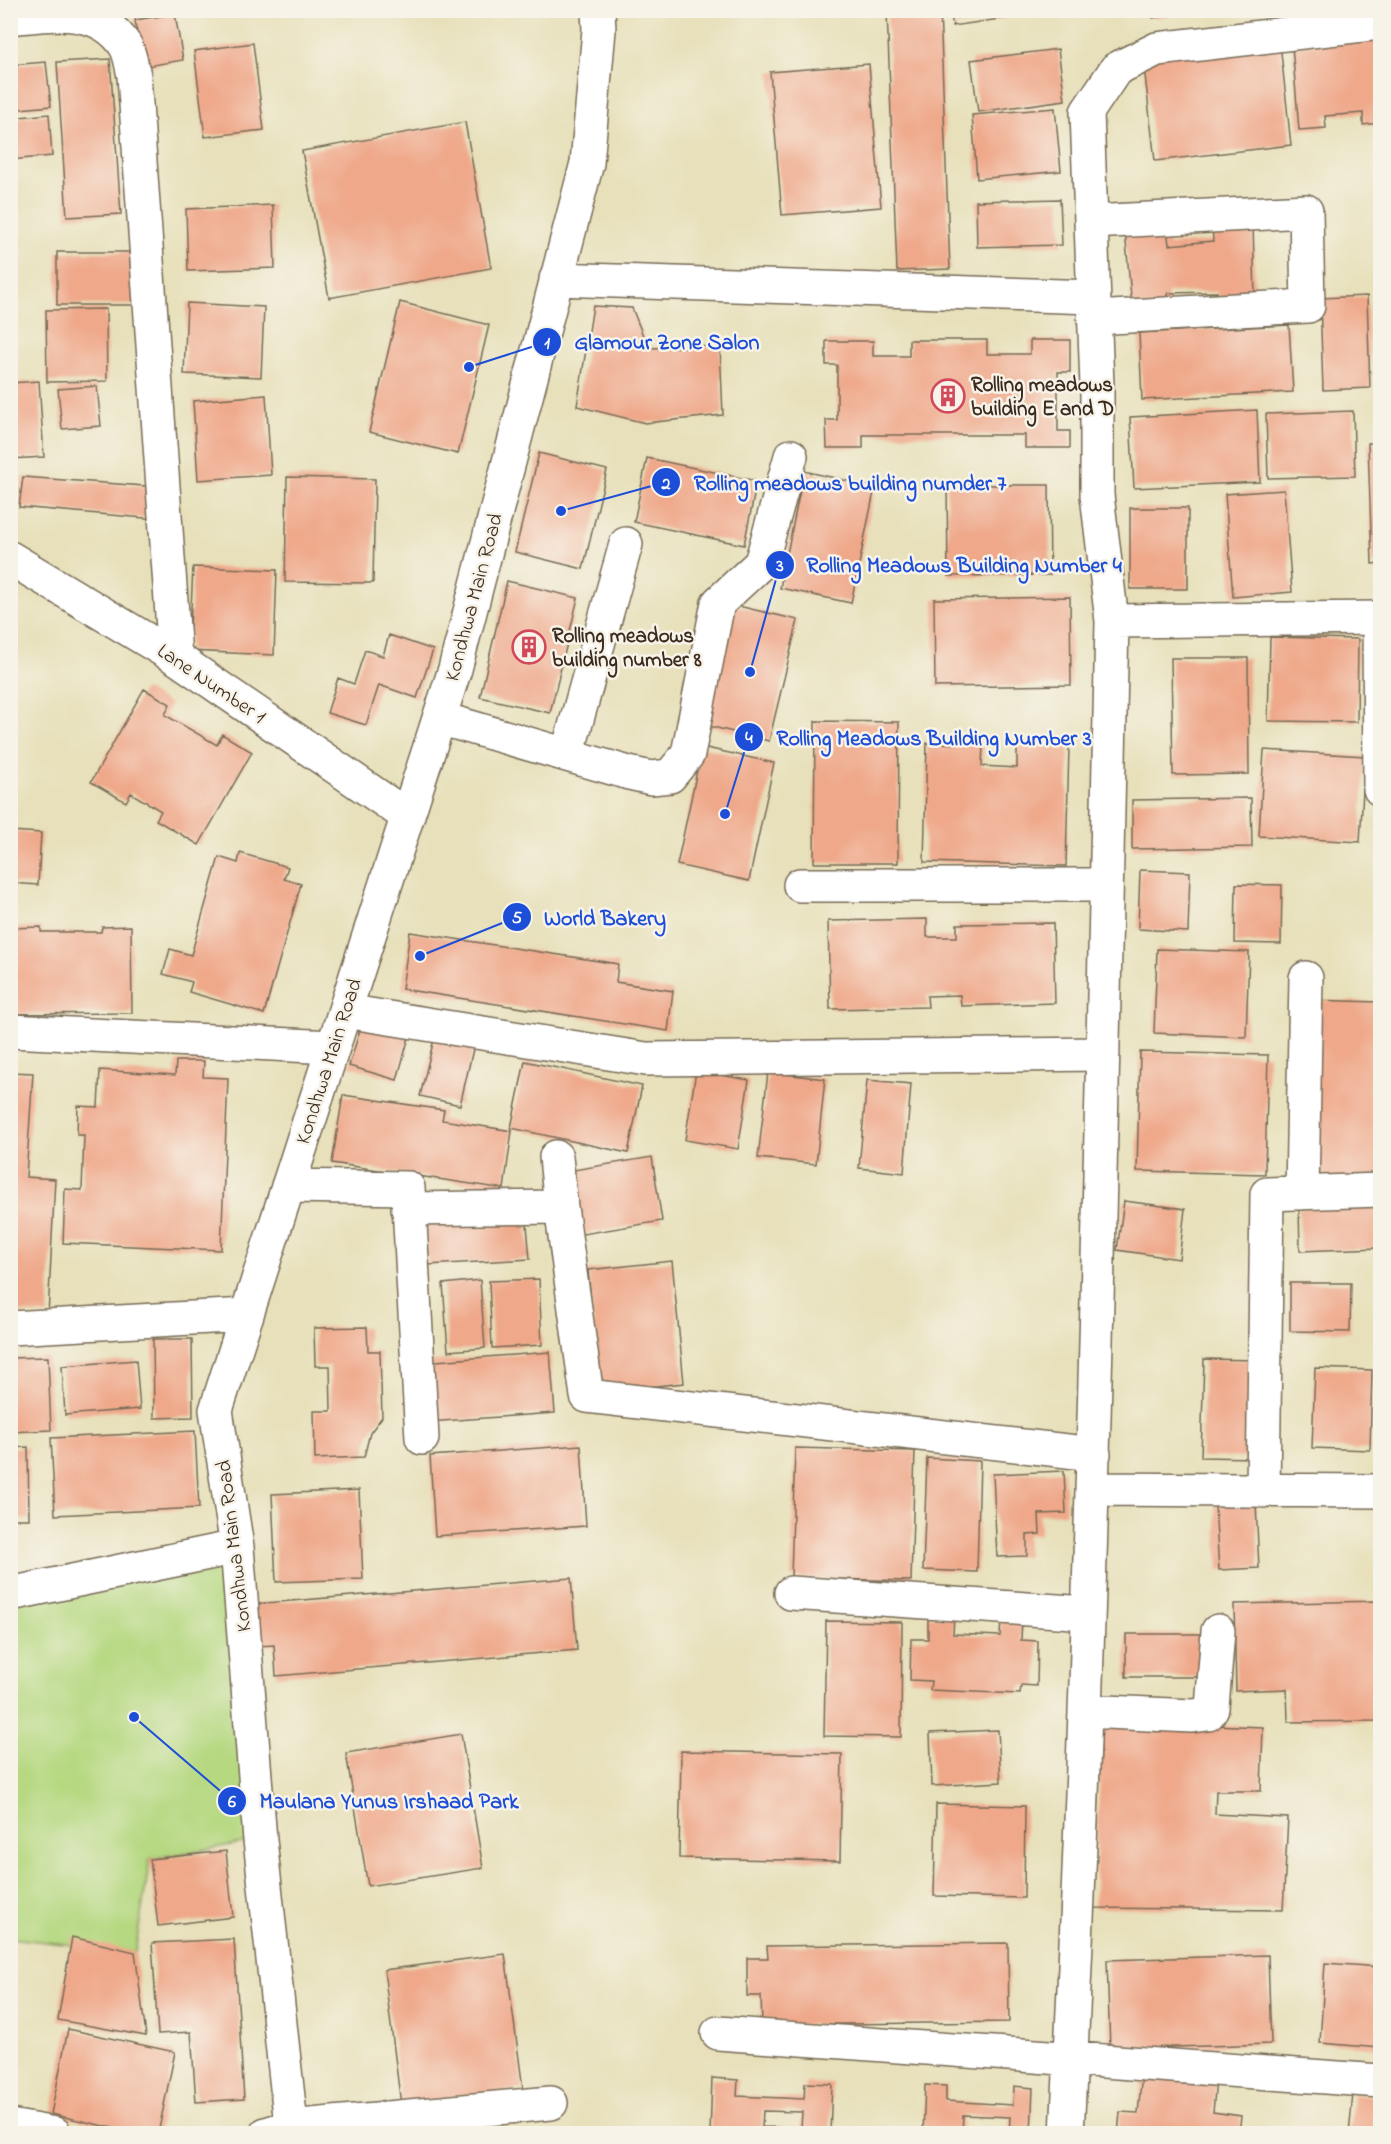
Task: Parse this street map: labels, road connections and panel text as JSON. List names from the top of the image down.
{
  "streets": {
    "street": ["Kondhwa Main Road", "Lane Number 1"]
  },
  "crossings": [
    ["Kondhwa Main Road", "Lane Number 1"]
  ],
  "places": {
    "other": [
      "Glamour Zone Salon",
      "Rolling meadows building numder 7",
      "Rolling Meadows Building Number 4",
      "Rolling Meadows Building Number 3",
      "World Bakery",
      "Maulana Yunus Irshaad Park"
    ],
    "building": ["Rolling meadows building E and D", "Rolling meadows building number 8"]
  }
}
